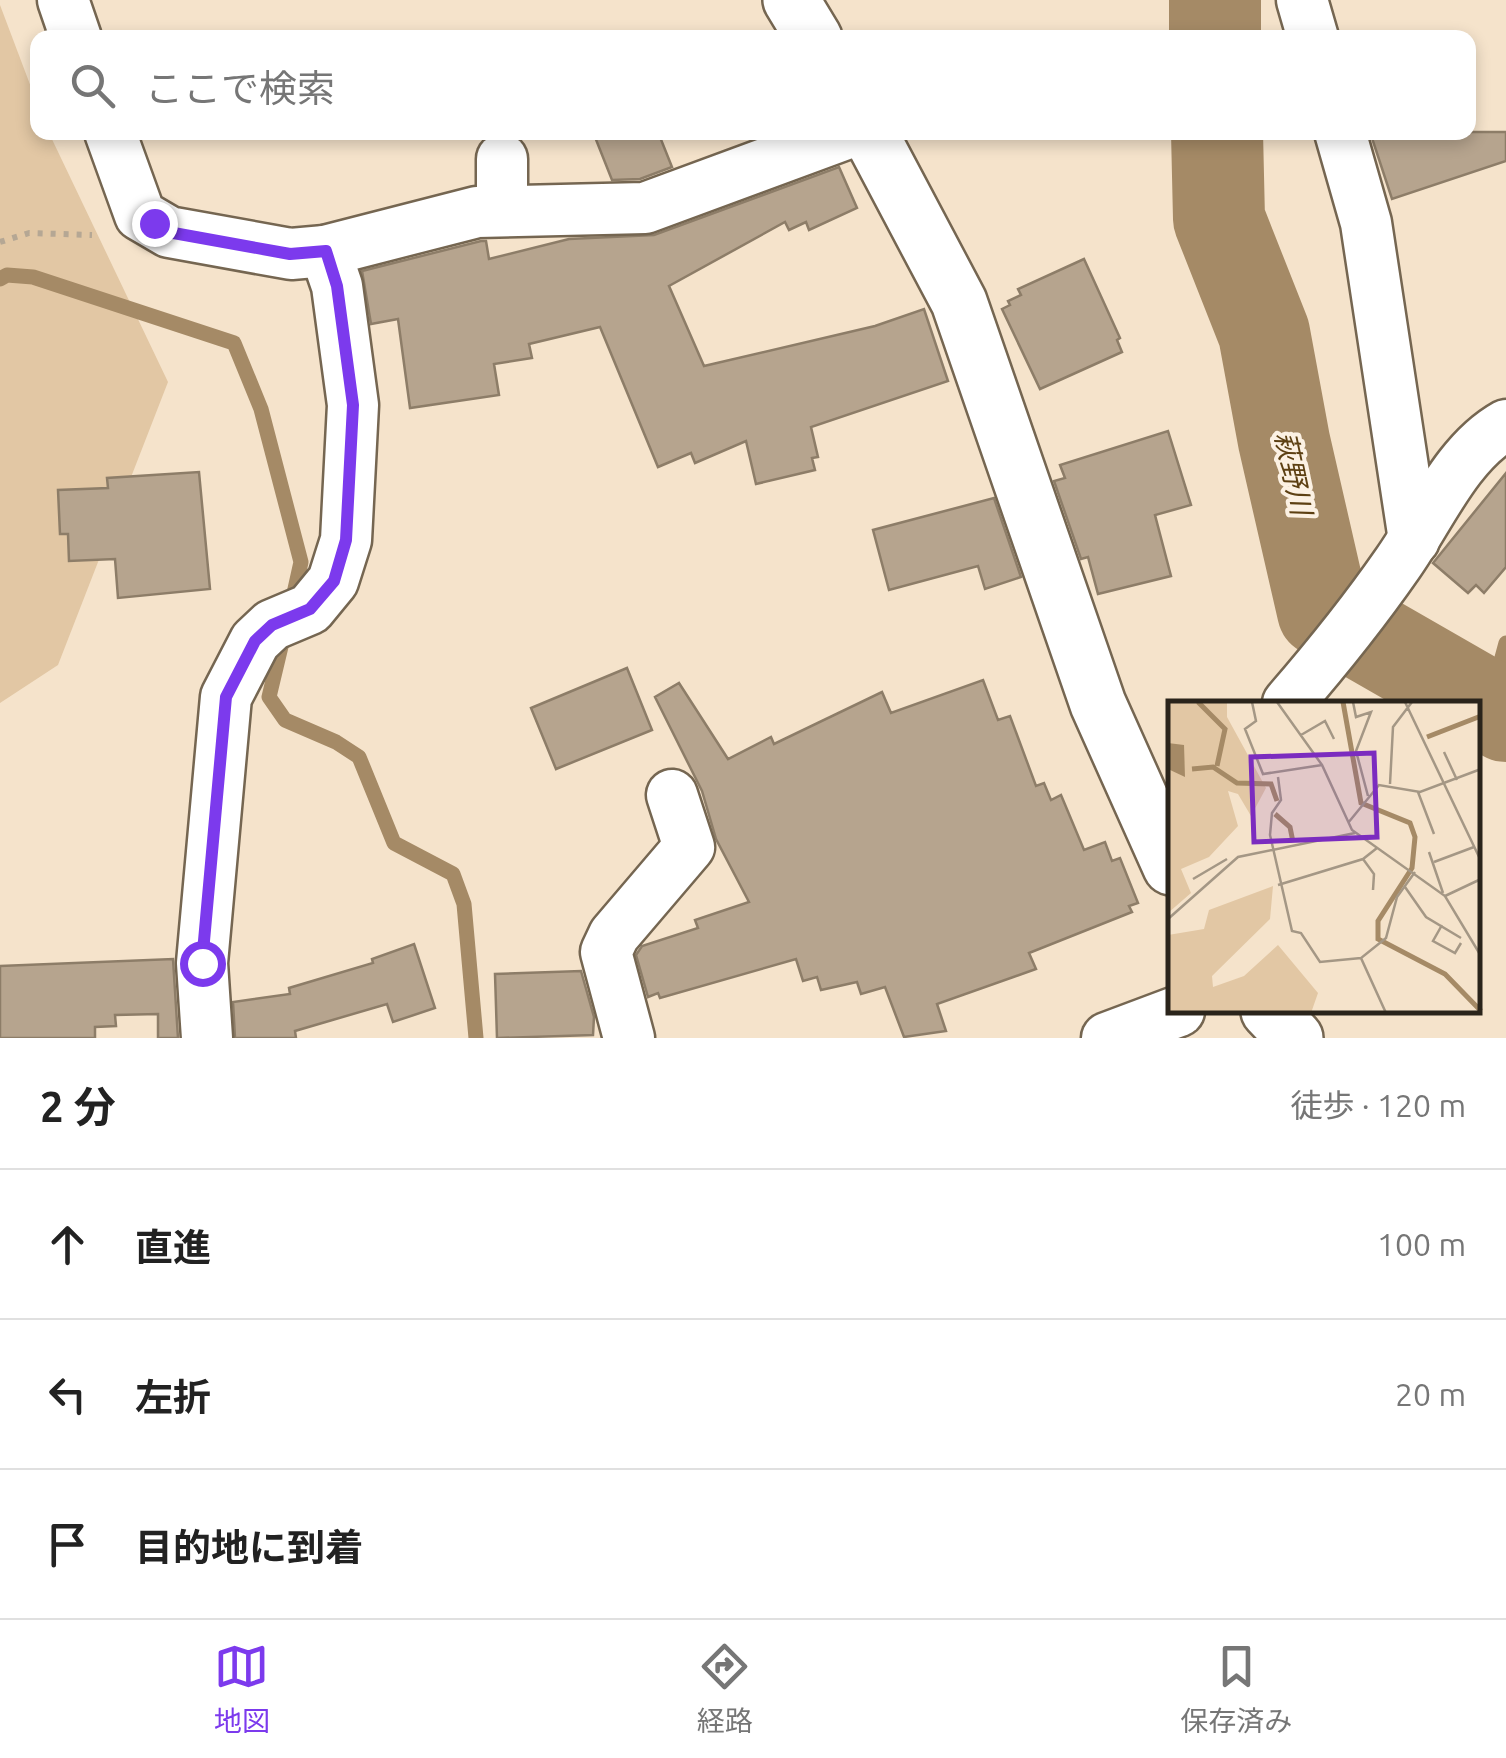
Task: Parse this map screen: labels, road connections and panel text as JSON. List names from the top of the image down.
{
  "water": ["萩野川"],
  "page": {
    "search": "ここで検索",
    "heading": ["2 分", "徒歩 · 120 m"],
    "list": [
      ["直進", "100 m"],
      ["左折", "20 m"],
      "目的地に到着"
    ],
    "nav": ["地図", "経路", "保存済み"]
  }
}
